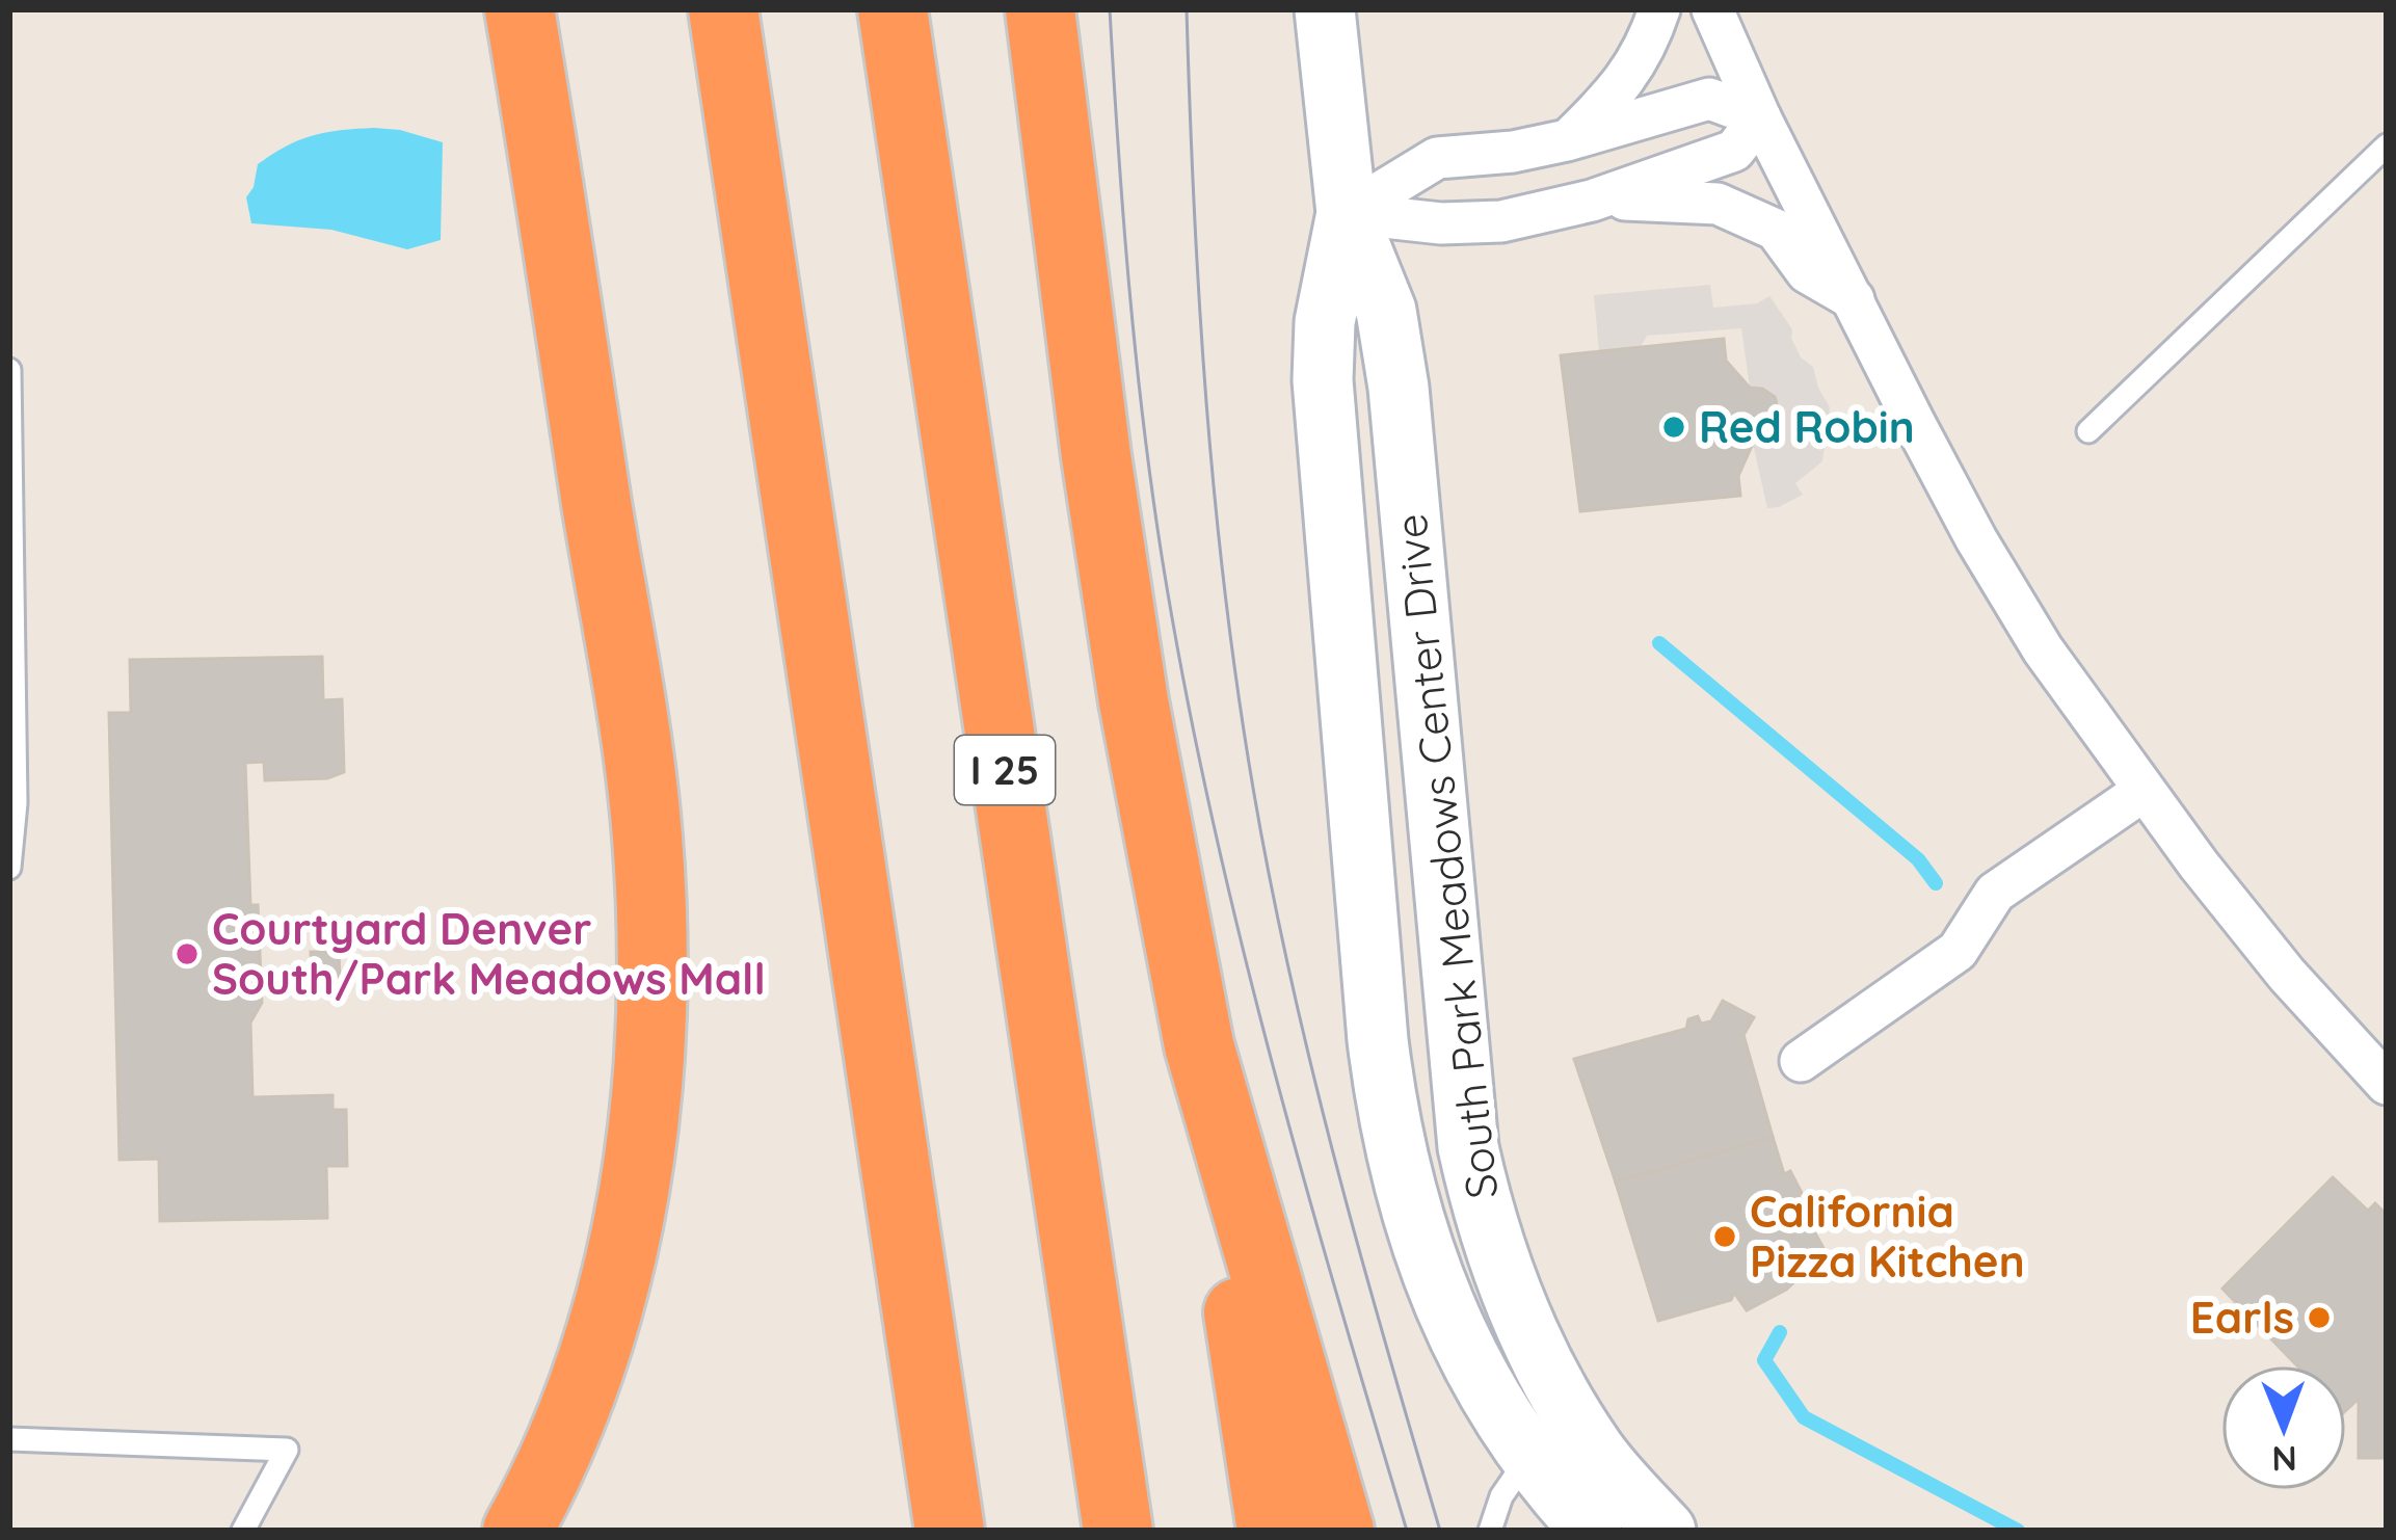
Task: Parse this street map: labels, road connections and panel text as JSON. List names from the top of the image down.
{
  "streets": {
    "highway": ["I 25"],
    "main road": ["South Park Meadows Center Drive"]
  },
  "places": [
    "Red Robin",
    "Courtyard Denver South/Park Meadows Mall",
    "California Pizza Kitchen",
    "Earls"
  ],
  "north": "bottom"
}
